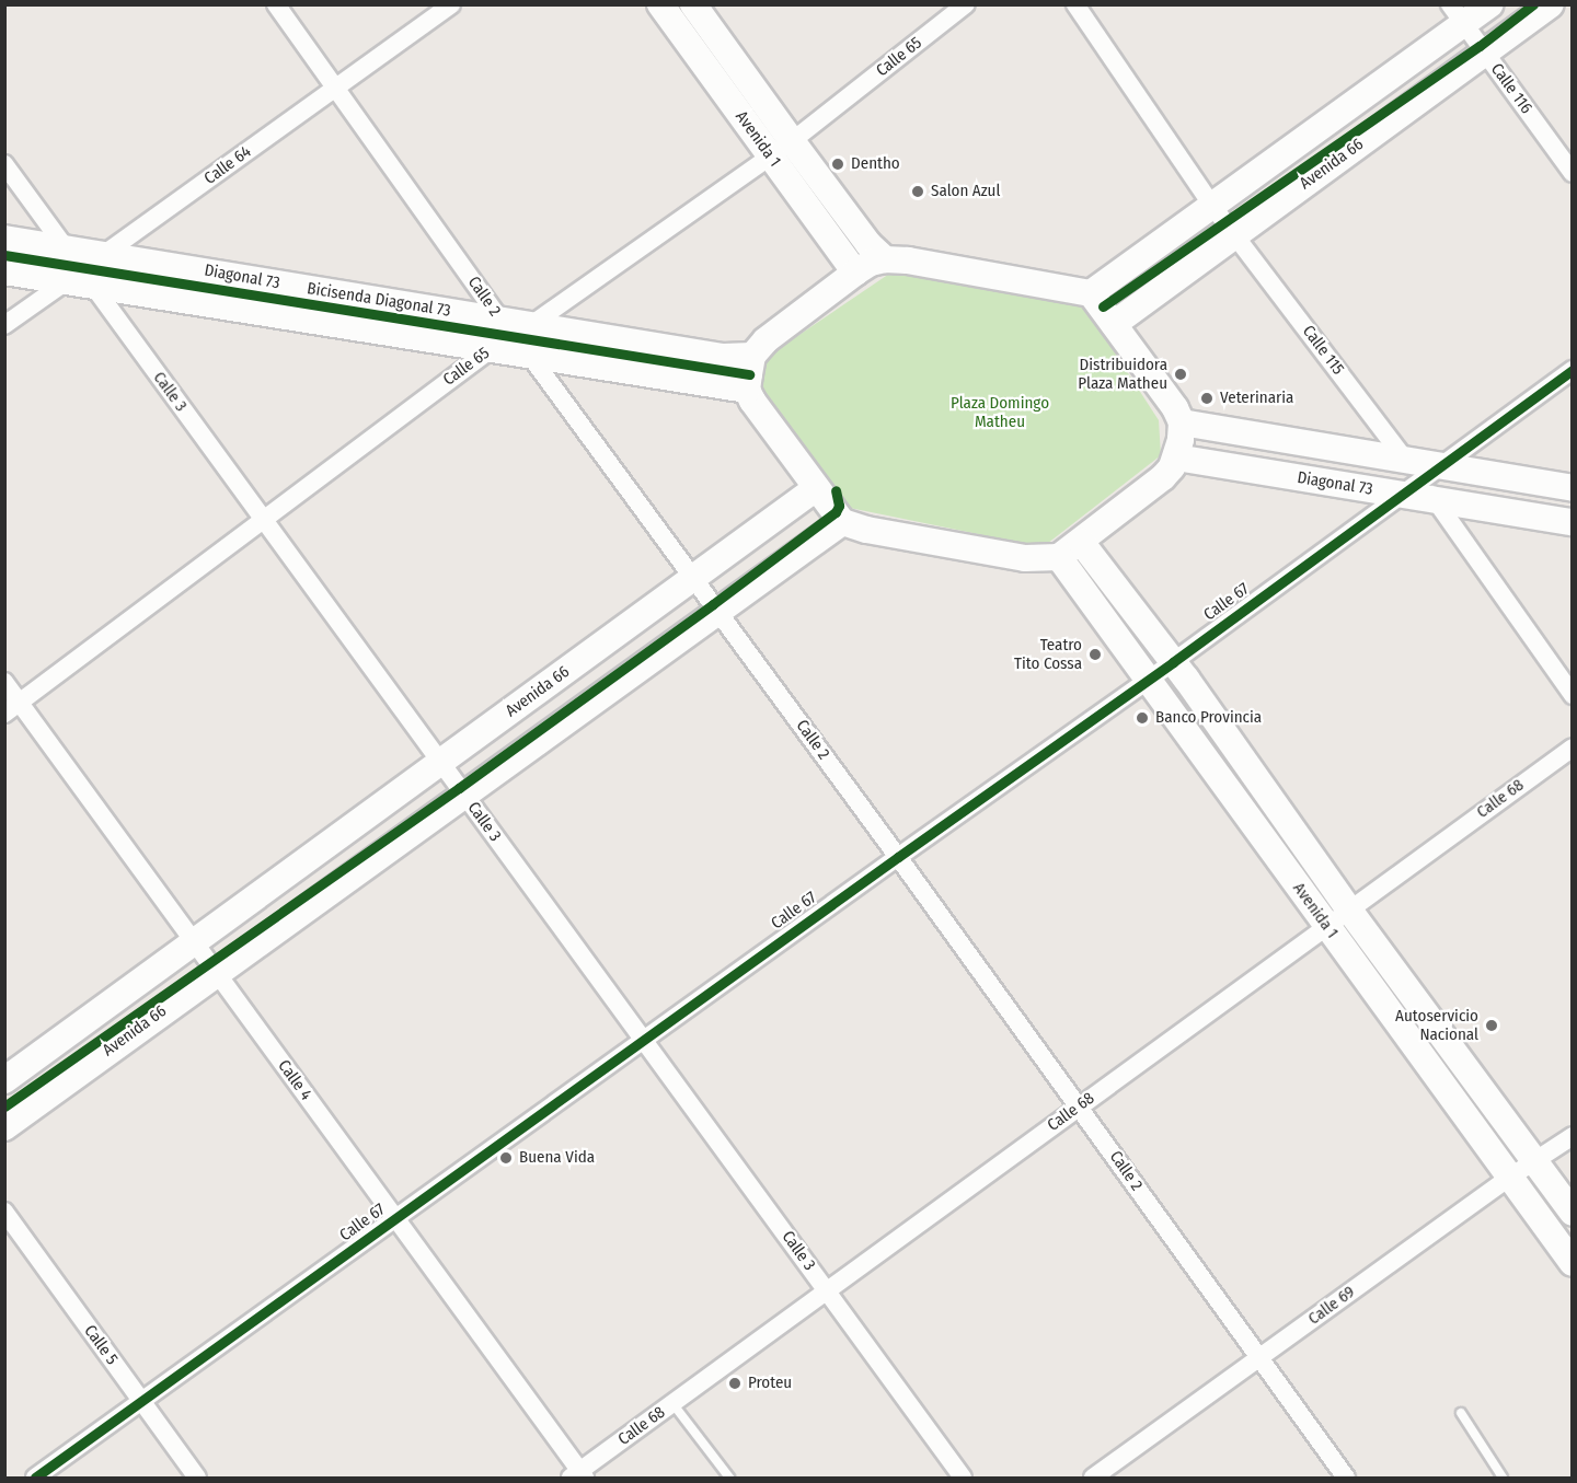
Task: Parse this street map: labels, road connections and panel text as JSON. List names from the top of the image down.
{
  "streets": {
    "main road": ["Avenida 1", "Avenida 66", "Diagonal 73"],
    "street": [
      "Calle 65",
      "Calle 116",
      "Calle 64",
      "Calle 2",
      "Calle 115",
      "Calle 3",
      "Calle 67",
      "Calle 68",
      "Calle 4",
      "Calle 69",
      "Calle 5"
    ],
    "cycle path": ["Bicisenda Diagonal 73"]
  },
  "crossings": [
    ["Calle 65", "Avenida 1"],
    ["Calle 65", "Diagonal 73"],
    ["Calle 65", "Calle 2"],
    ["Calle 65", "Calle 3"],
    ["Calle 65", "Calle 4"],
    ["Calle 116", "Avenida 66"],
    ["Avenida 1", "Calle 67"],
    ["Avenida 1", "Calle 68"],
    ["Avenida 1", "Calle 69"],
    ["Avenida 66", "Calle 2"],
    ["Avenida 66", "Calle 115"],
    ["Avenida 66", "Calle 3"],
    ["Avenida 66", "Calle 4"],
    ["Calle 64", "Diagonal 73"],
    ["Calle 64", "Calle 2"],
    ["Calle 64", "Calle 3"],
    ["Diagonal 73", "Calle 2"],
    ["Diagonal 73", "Calle 115"],
    ["Diagonal 73", "Calle 3"],
    ["Diagonal 73", "Calle 67"],
    ["Calle 2", "Calle 67"],
    ["Calle 2", "Calle 68"],
    ["Calle 2", "Calle 69"],
    ["Calle 115", "Calle 67"],
    ["Calle 3", "Calle 67"],
    ["Calle 3", "Calle 68"],
    ["Calle 67", "Calle 4"],
    ["Calle 67", "Calle 5"],
    ["Calle 68", "Calle 4"]
  ],
  "parks": ["Plaza Domingo Matheu"],
  "places": [
    "Dentho",
    "Salon Azul",
    "Distribuidora Plaza Matheu",
    "Veterinaria",
    "Teatro Tito Cossa",
    "Banco Provincia",
    "Autoservicio Nacional",
    "Buena Vida",
    "Proteu"
  ]
}
